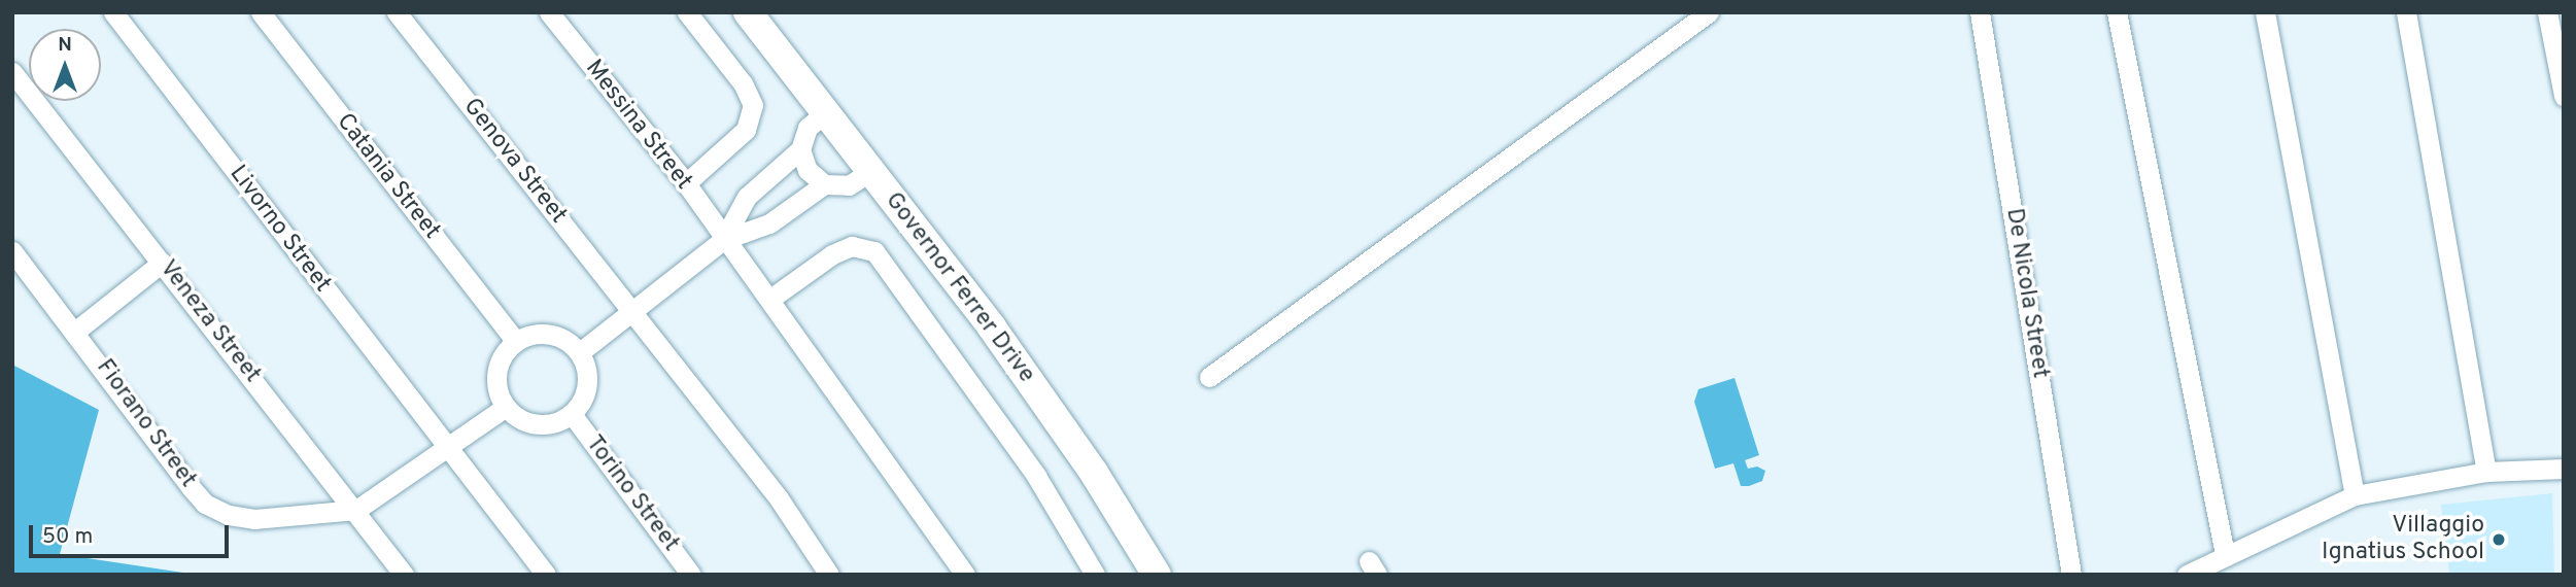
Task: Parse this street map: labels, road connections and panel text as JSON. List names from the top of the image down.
{
  "streets": {
    "main road": ["Governor Ferrer Drive"],
    "street": [
      "Messina Street",
      "Genova Street",
      "Catania Street",
      "Livorno Street",
      "De Nicola Street",
      "Veneza Street",
      "Fiorano Street",
      "Torino Street"
    ]
  },
  "crossings": [
    ["Catania Street", "Fiorano Street"],
    ["Catania Street", "Torino Street"],
    ["Livorno Street", "Fiorano Street"],
    ["Veneza Street", "Fiorano Street"],
    ["Fiorano Street", "Torino Street"]
  ],
  "places": ["Villaggio Ignatius School"],
  "scale_bar": "50 m",
  "north": "top"
}
